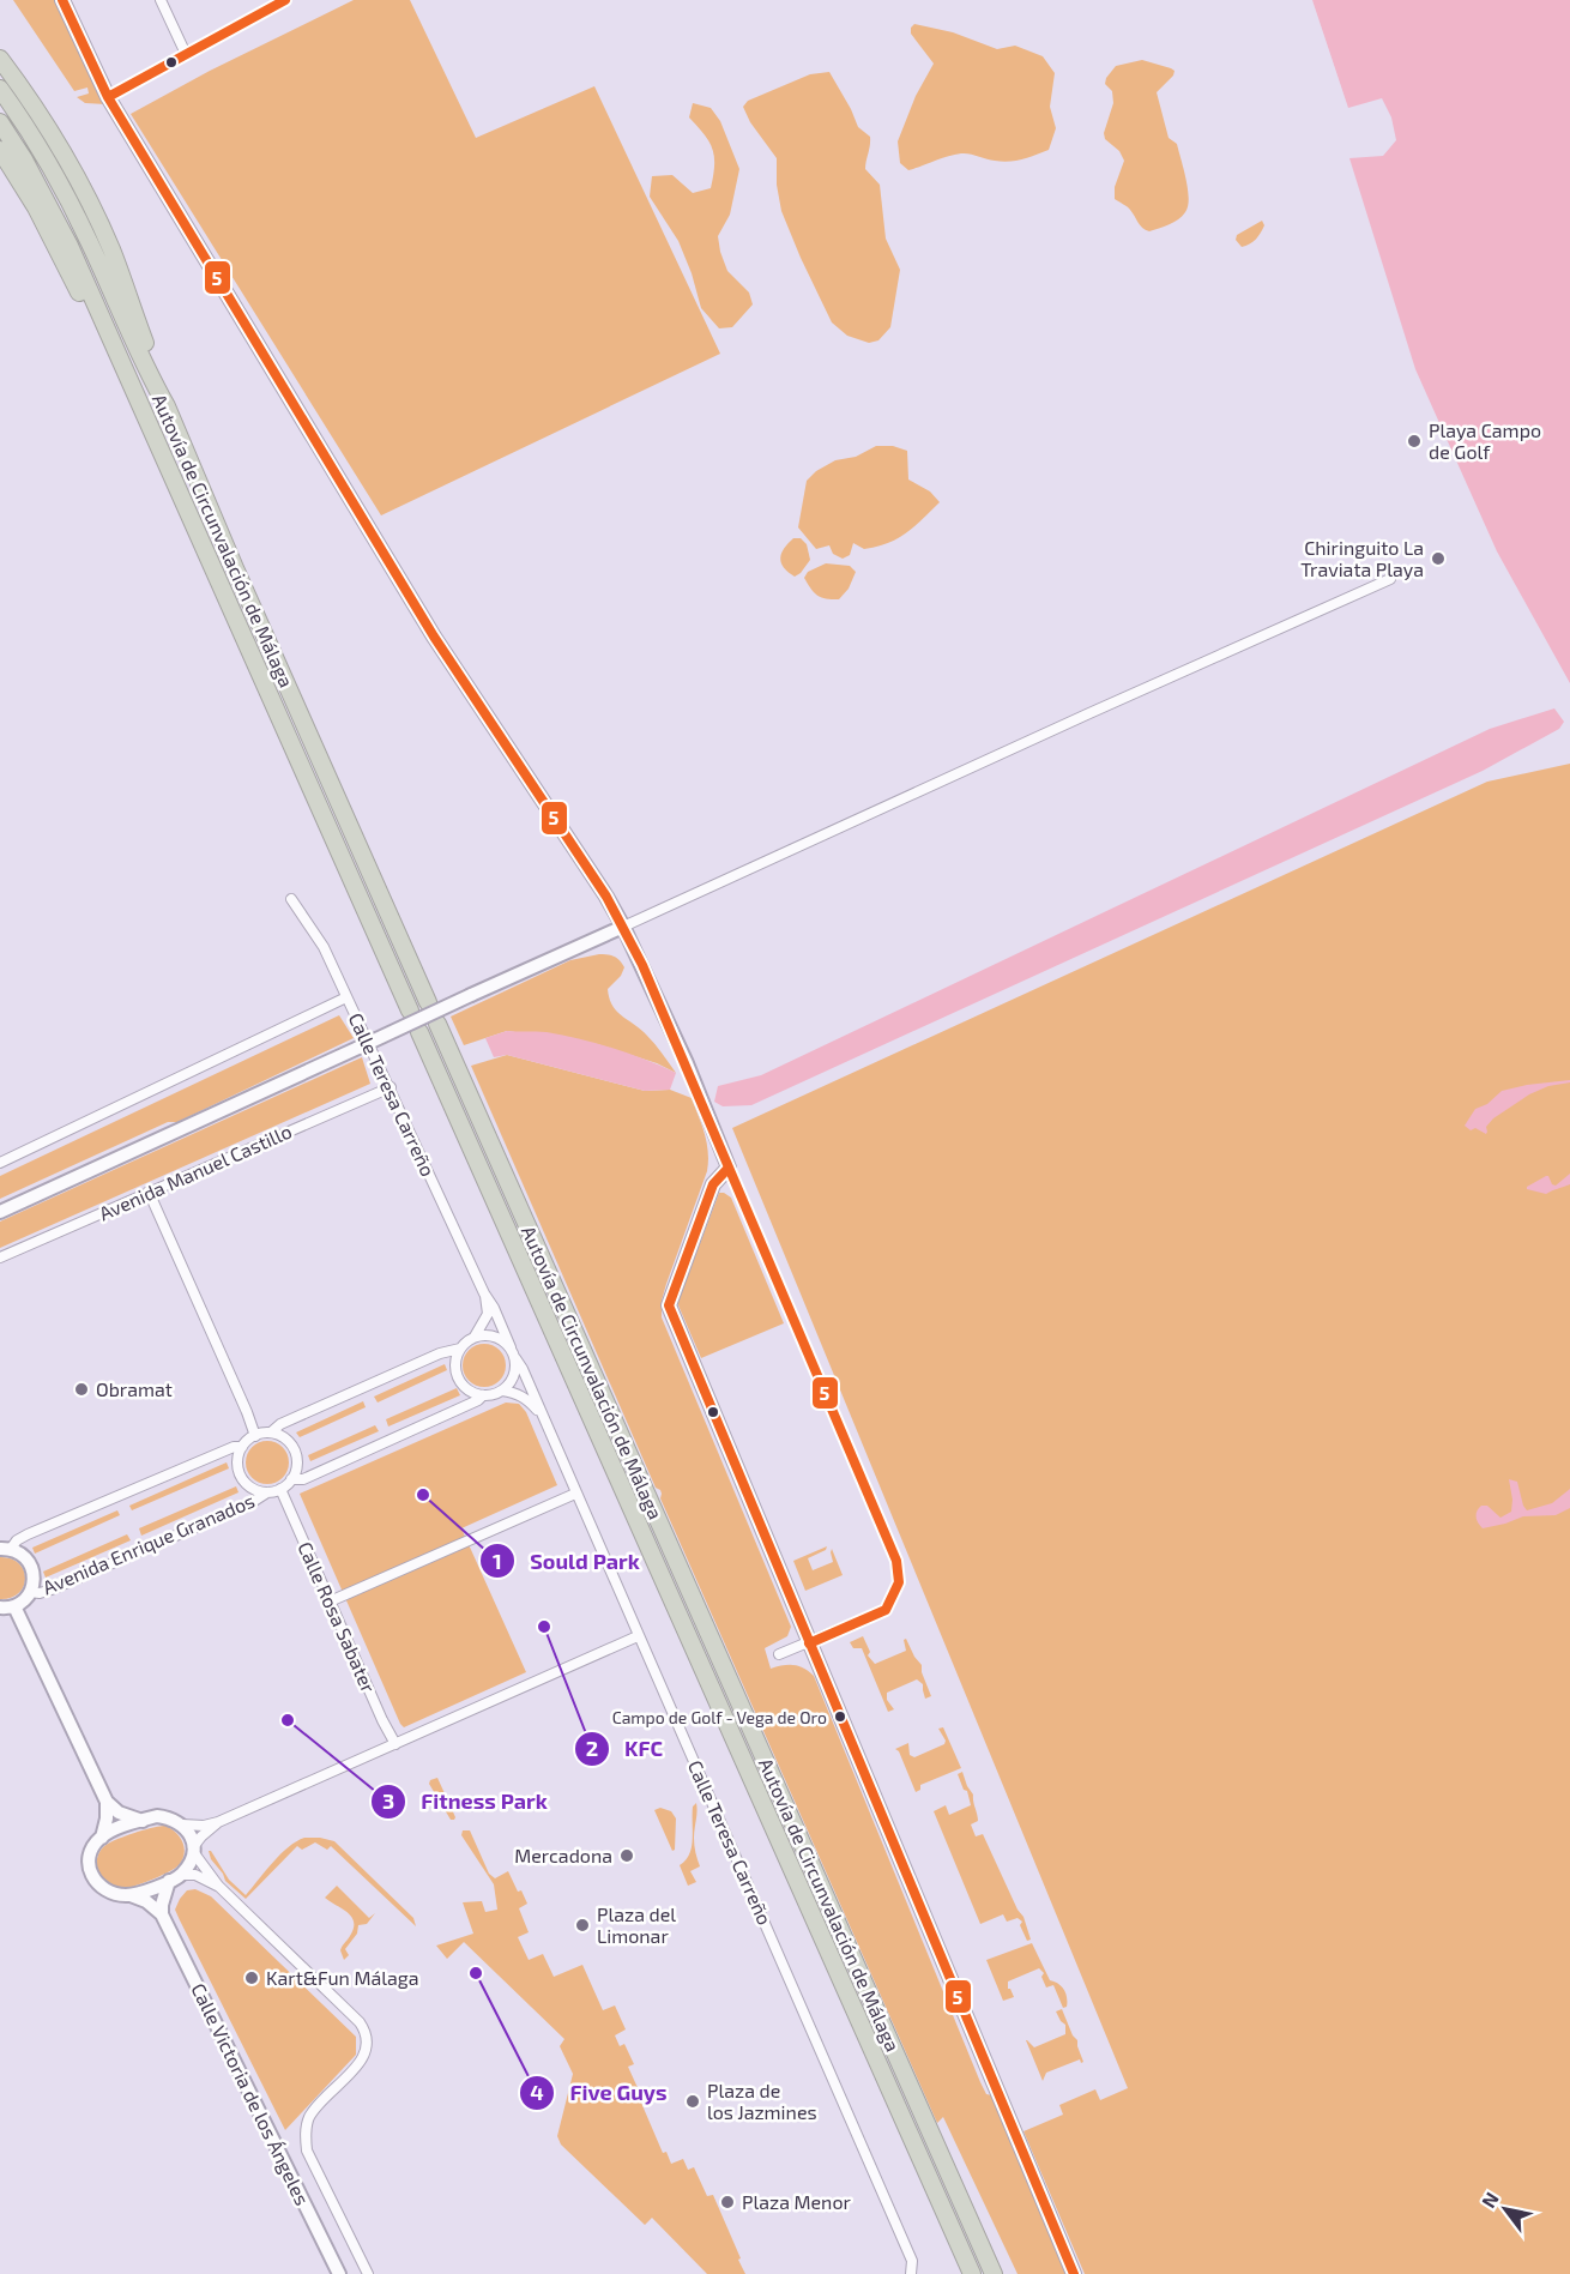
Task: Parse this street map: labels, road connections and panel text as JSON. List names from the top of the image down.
{
  "streets": {
    "highway": ["Autovía de Circunvalación de Málaga"],
    "street": [
      "Calle Teresa Carreño",
      "Avenida Manuel Castillo",
      "Avenida Enrique Granados",
      "Calle Rosa Sabater",
      "Calle Victoria de los Ángeles"
    ]
  },
  "crossings": [
    ["Calle Teresa Carreño", "Avenida Manuel Castillo"],
    ["Avenida Enrique Granados", "Calle Rosa Sabater"]
  ],
  "places": [
    "Playa Campo de Golf",
    "Chiringuito La Traviata Playa",
    "Obramat",
    "Sould Park",
    "KFC",
    "Campo de Golf - Vega de Oro",
    "Fitness Park",
    "Mercadona",
    "Plaza del Limonar",
    "Five Guys",
    "Kart&Fun Málaga",
    "Plaza de los Jazmines",
    "Plaza Menor"
  ],
  "lines": ["transit line 5"],
  "north": "top left"
}
